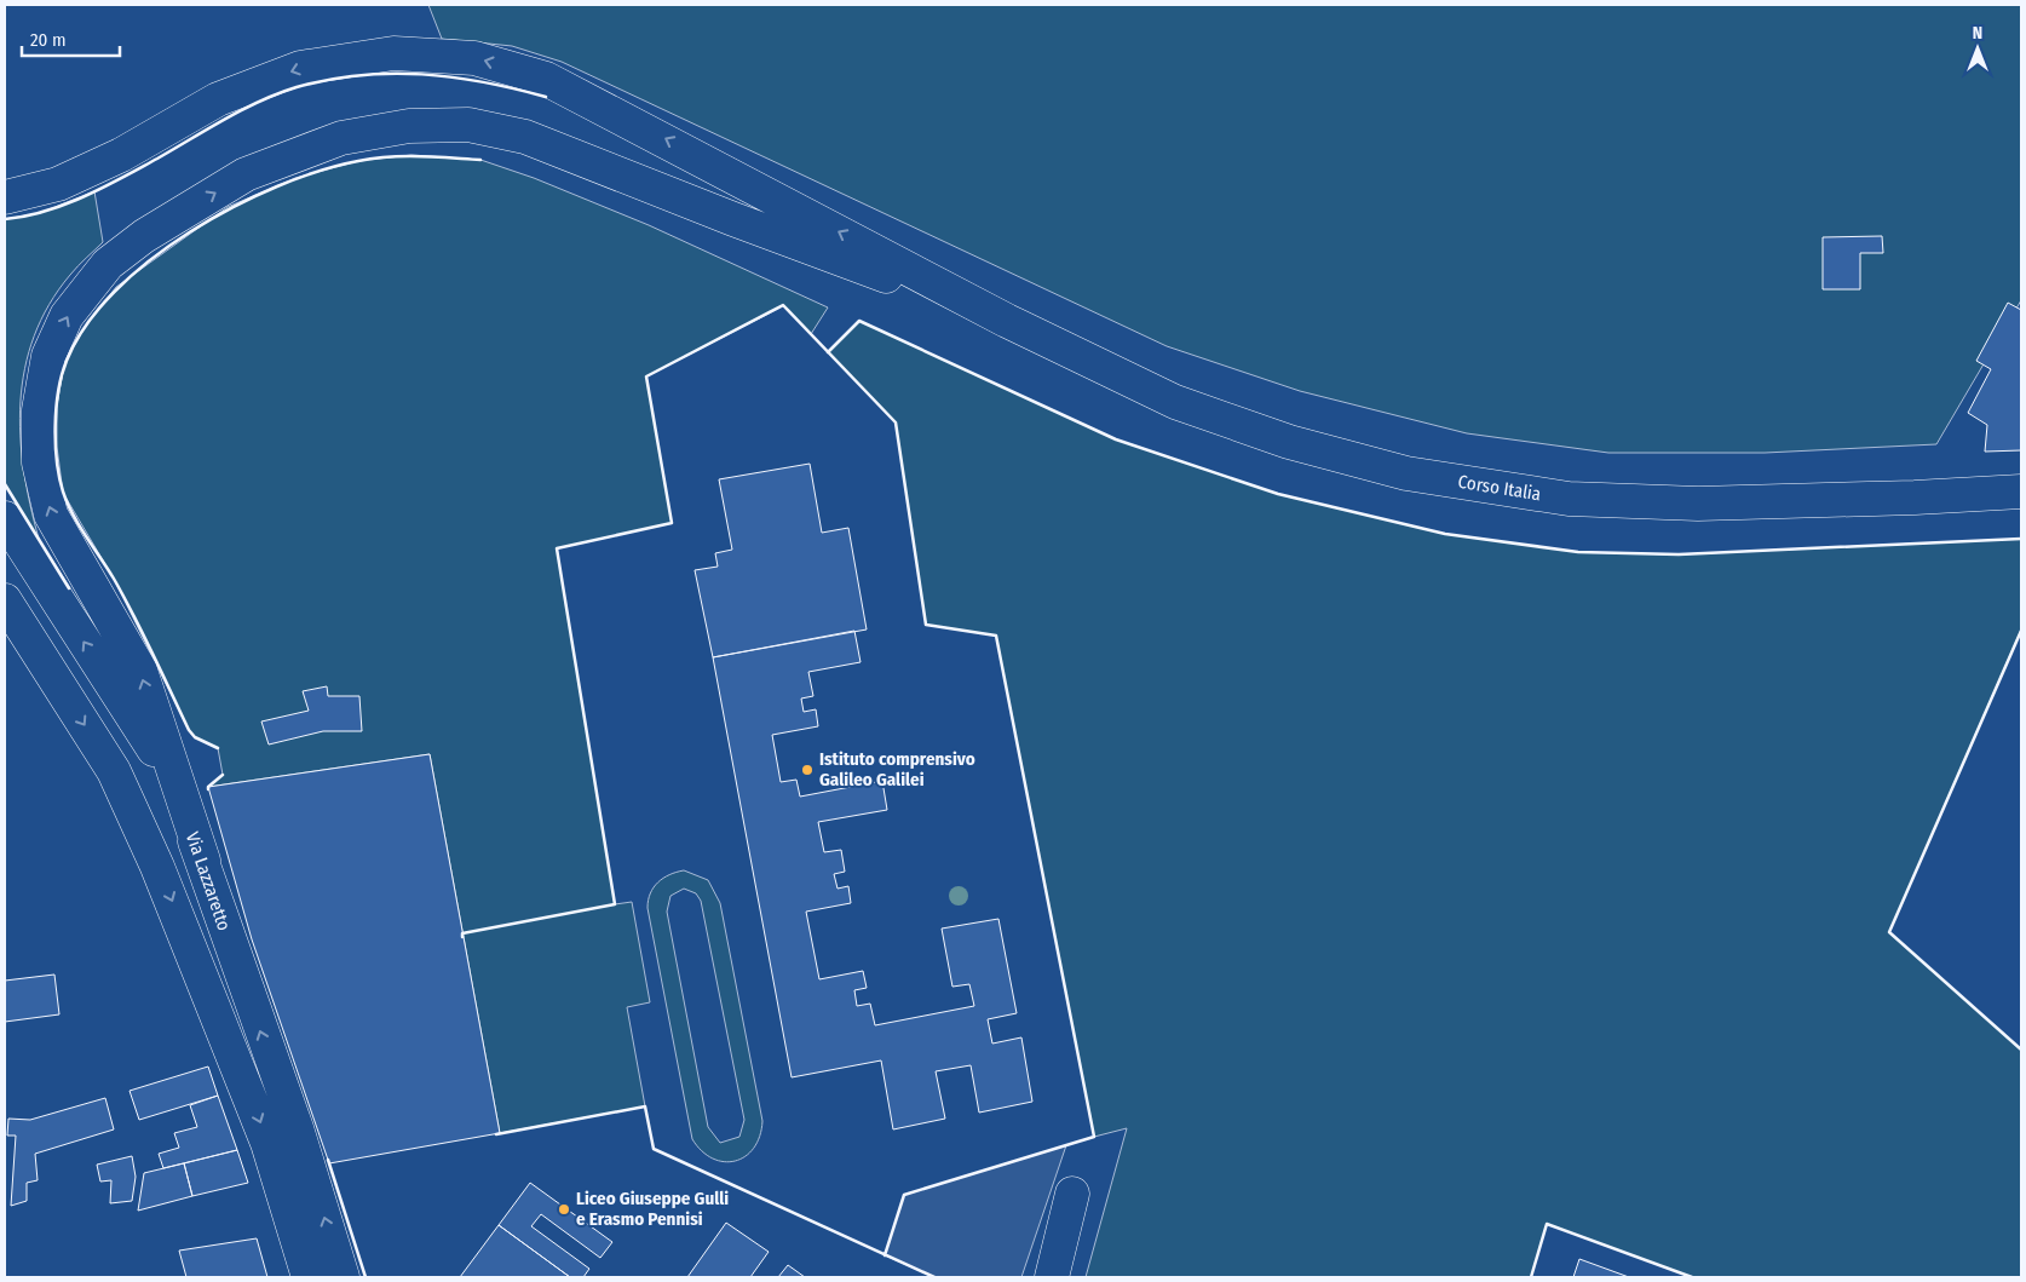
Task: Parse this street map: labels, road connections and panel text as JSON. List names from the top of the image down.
{
  "streets": {
    "street": ["Corso Italia", "Via Lazzaretto"]
  },
  "places": ["Istituto comprensivo Galileo Galilei", "Liceo Giuseppe Gulli e Erasmo Pennisi"],
  "scale_bar": "20 m",
  "north": "top"
}
